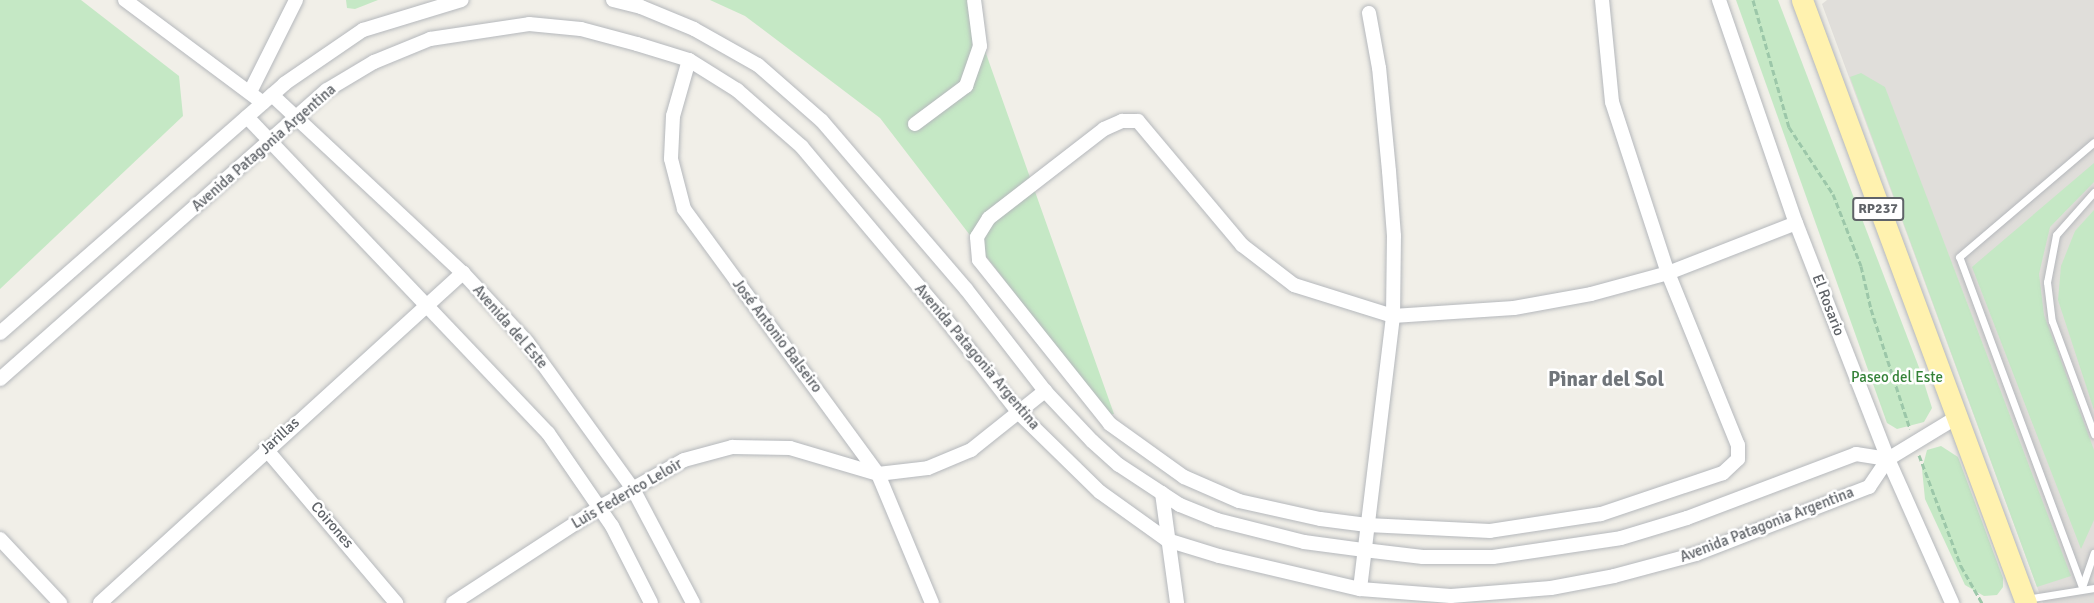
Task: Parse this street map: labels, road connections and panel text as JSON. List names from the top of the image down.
{
  "streets": {
    "main road": ["RP237"],
    "street": [
      "Avenida Patagonia Argentina",
      "El Rosario",
      "Avenida del Este",
      "José Antonio Balseiro",
      "Jarillas",
      "Luis Federico Leloir",
      "Coirones"
    ]
  },
  "crossings": [
    ["Avenida Patagonia Argentina", "El Rosario"],
    ["Avenida Patagonia Argentina", "Avenida del Este"],
    ["Avenida Patagonia Argentina", "José Antonio Balseiro"],
    ["Avenida Patagonia Argentina", "Luis Federico Leloir"],
    ["Avenida del Este", "Jarillas"],
    ["Avenida del Este", "Luis Federico Leloir"],
    ["José Antonio Balseiro", "Luis Federico Leloir"],
    ["Jarillas", "Coirones"]
  ],
  "districts": ["Pinar del Sol"],
  "parks": ["Paseo del Este"]
}
